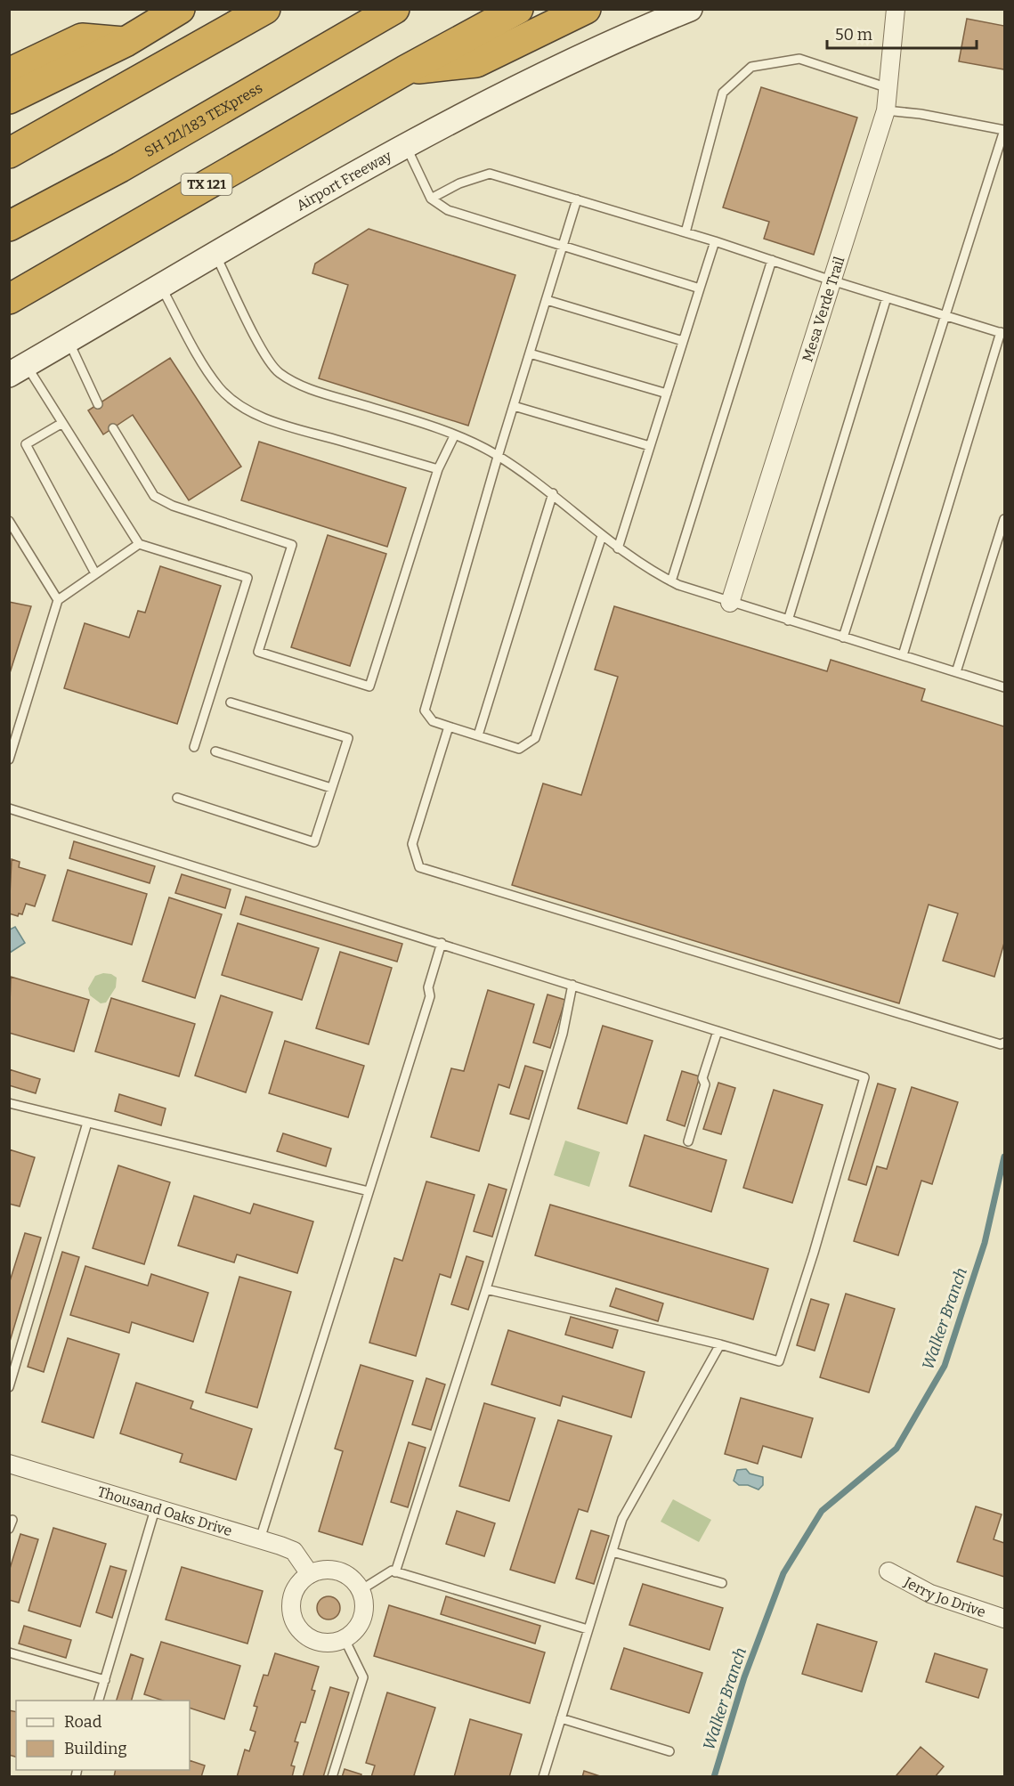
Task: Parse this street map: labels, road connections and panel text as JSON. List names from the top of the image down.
{
  "streets": {
    "highway": ["SH 121/183 TEXpress", "TX 121"],
    "main road": ["Airport Freeway"],
    "street": ["Mesa Verde Trail", "Thousand Oaks Drive", "Jerry Jo Drive"]
  },
  "water": ["Walker Branch"],
  "legend": ["Road", "Building"],
  "scale_bar": "50 m"
}
